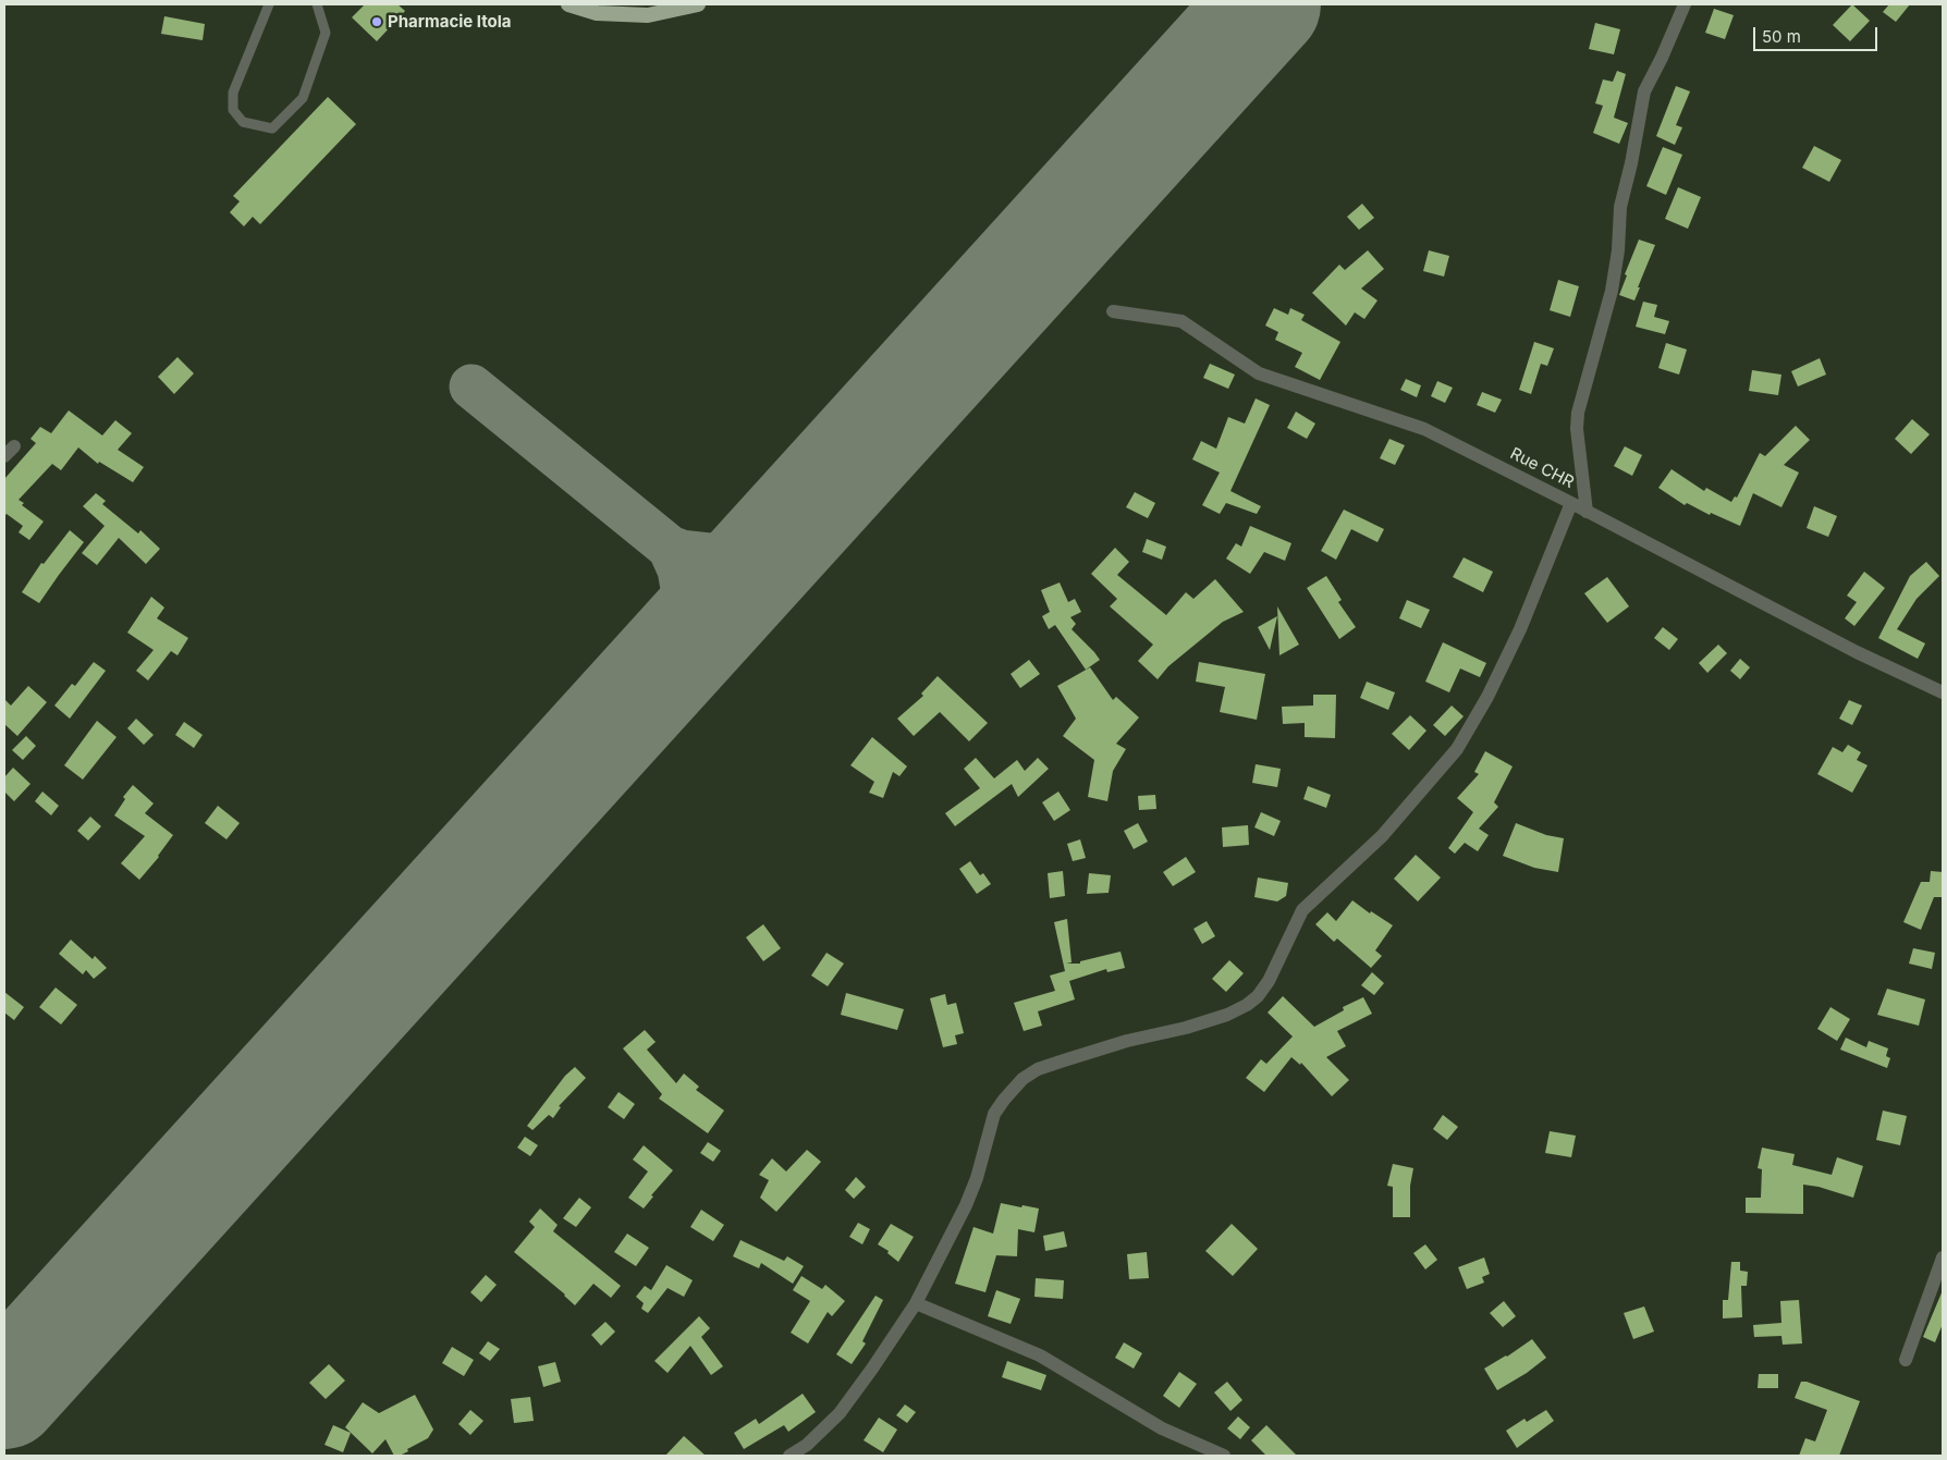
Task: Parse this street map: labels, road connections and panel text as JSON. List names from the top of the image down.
{
  "streets": {
    "street": ["Rue CHR"]
  },
  "places": ["Pharmacie Itola"],
  "scale_bar": "50 m"
}
